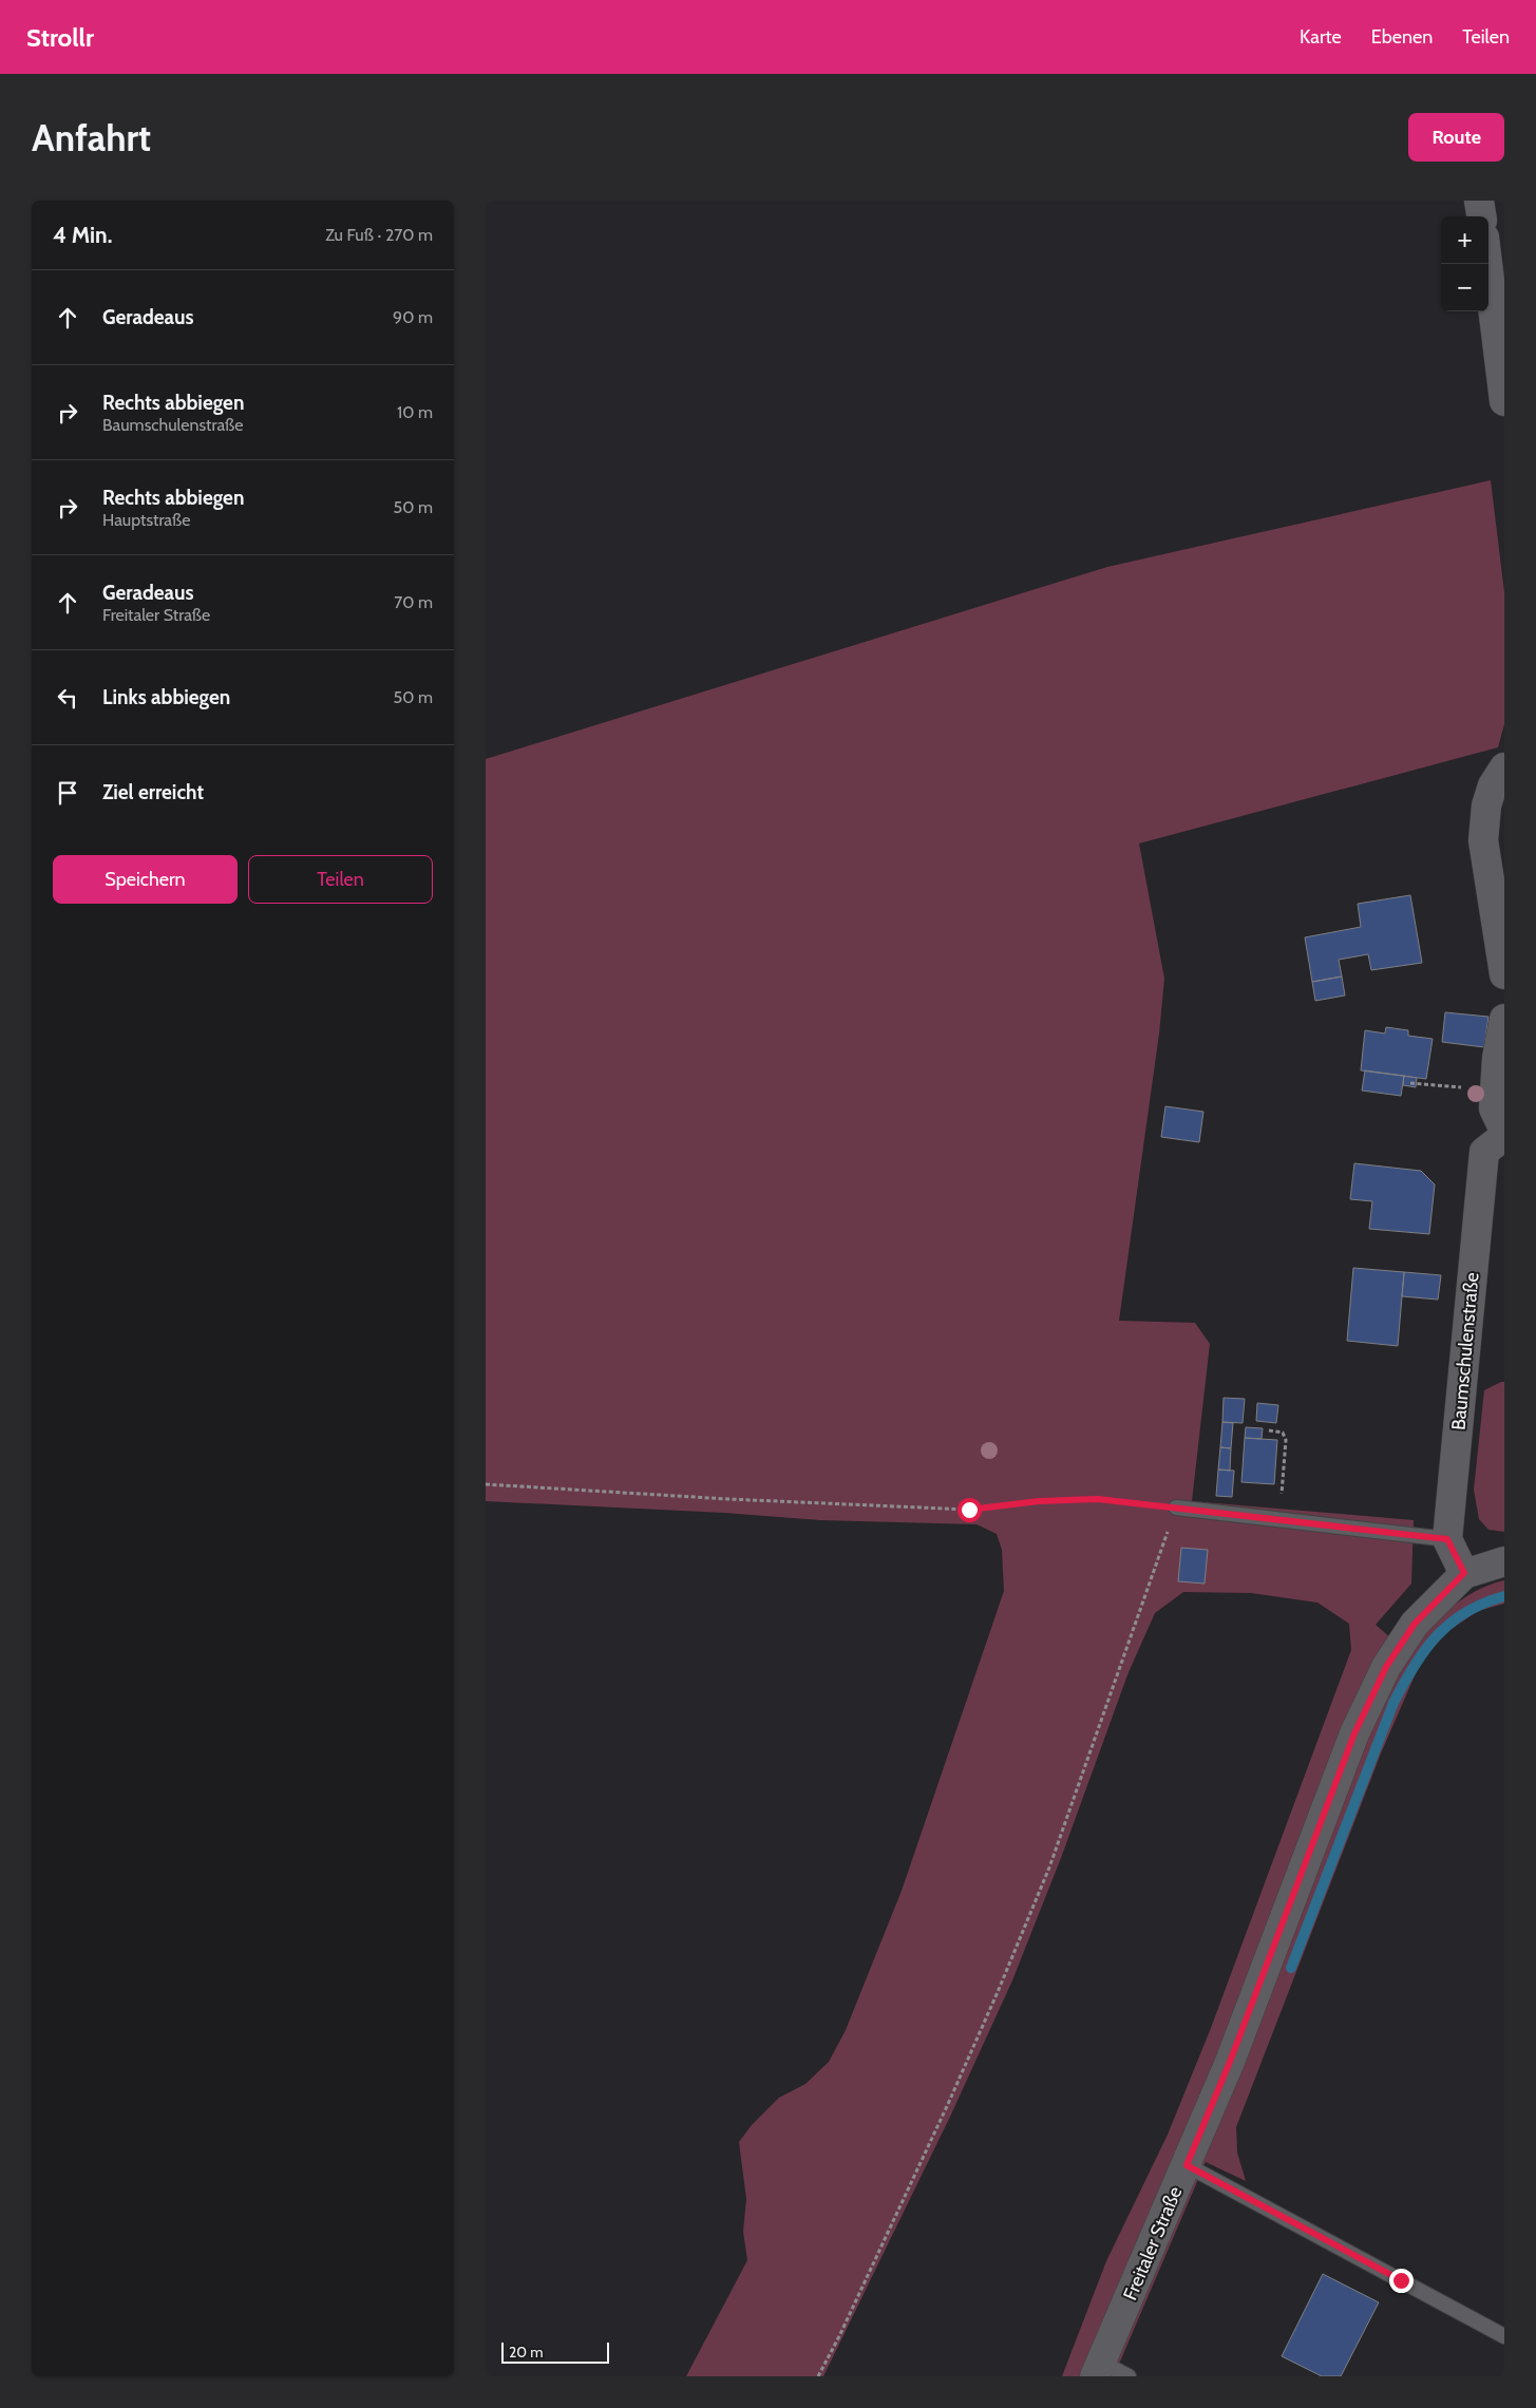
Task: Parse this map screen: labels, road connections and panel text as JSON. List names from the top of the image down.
{
  "streets": {
    "street": ["Baumschulenstraße", "Freitaler Straße"]
  },
  "scale_bar": "20 m",
  "page": {
    "header": "Strollr",
    "nav": ["Karte", "Ebenen", "Teilen"],
    "buttons": [
      "Route",
      ["Speichern", "Teilen"]
    ],
    "title": "Anfahrt",
    "heading": ["4 Min.", "Zu Fuß · 270 m"],
    "map_buttons": ["+", "−"],
    "list": [
      ["Geradeaus", "90 m"],
      ["Rechts abbiegen", "Baumschulenstraße", "10 m"],
      ["Rechts abbiegen", "Hauptstraße", "50 m"],
      ["Geradeaus", "Freitaler Straße", "70 m"],
      ["Links abbiegen", "50 m"],
      "Ziel erreicht"
    ],
    "scale": "20 m"
  }
}
